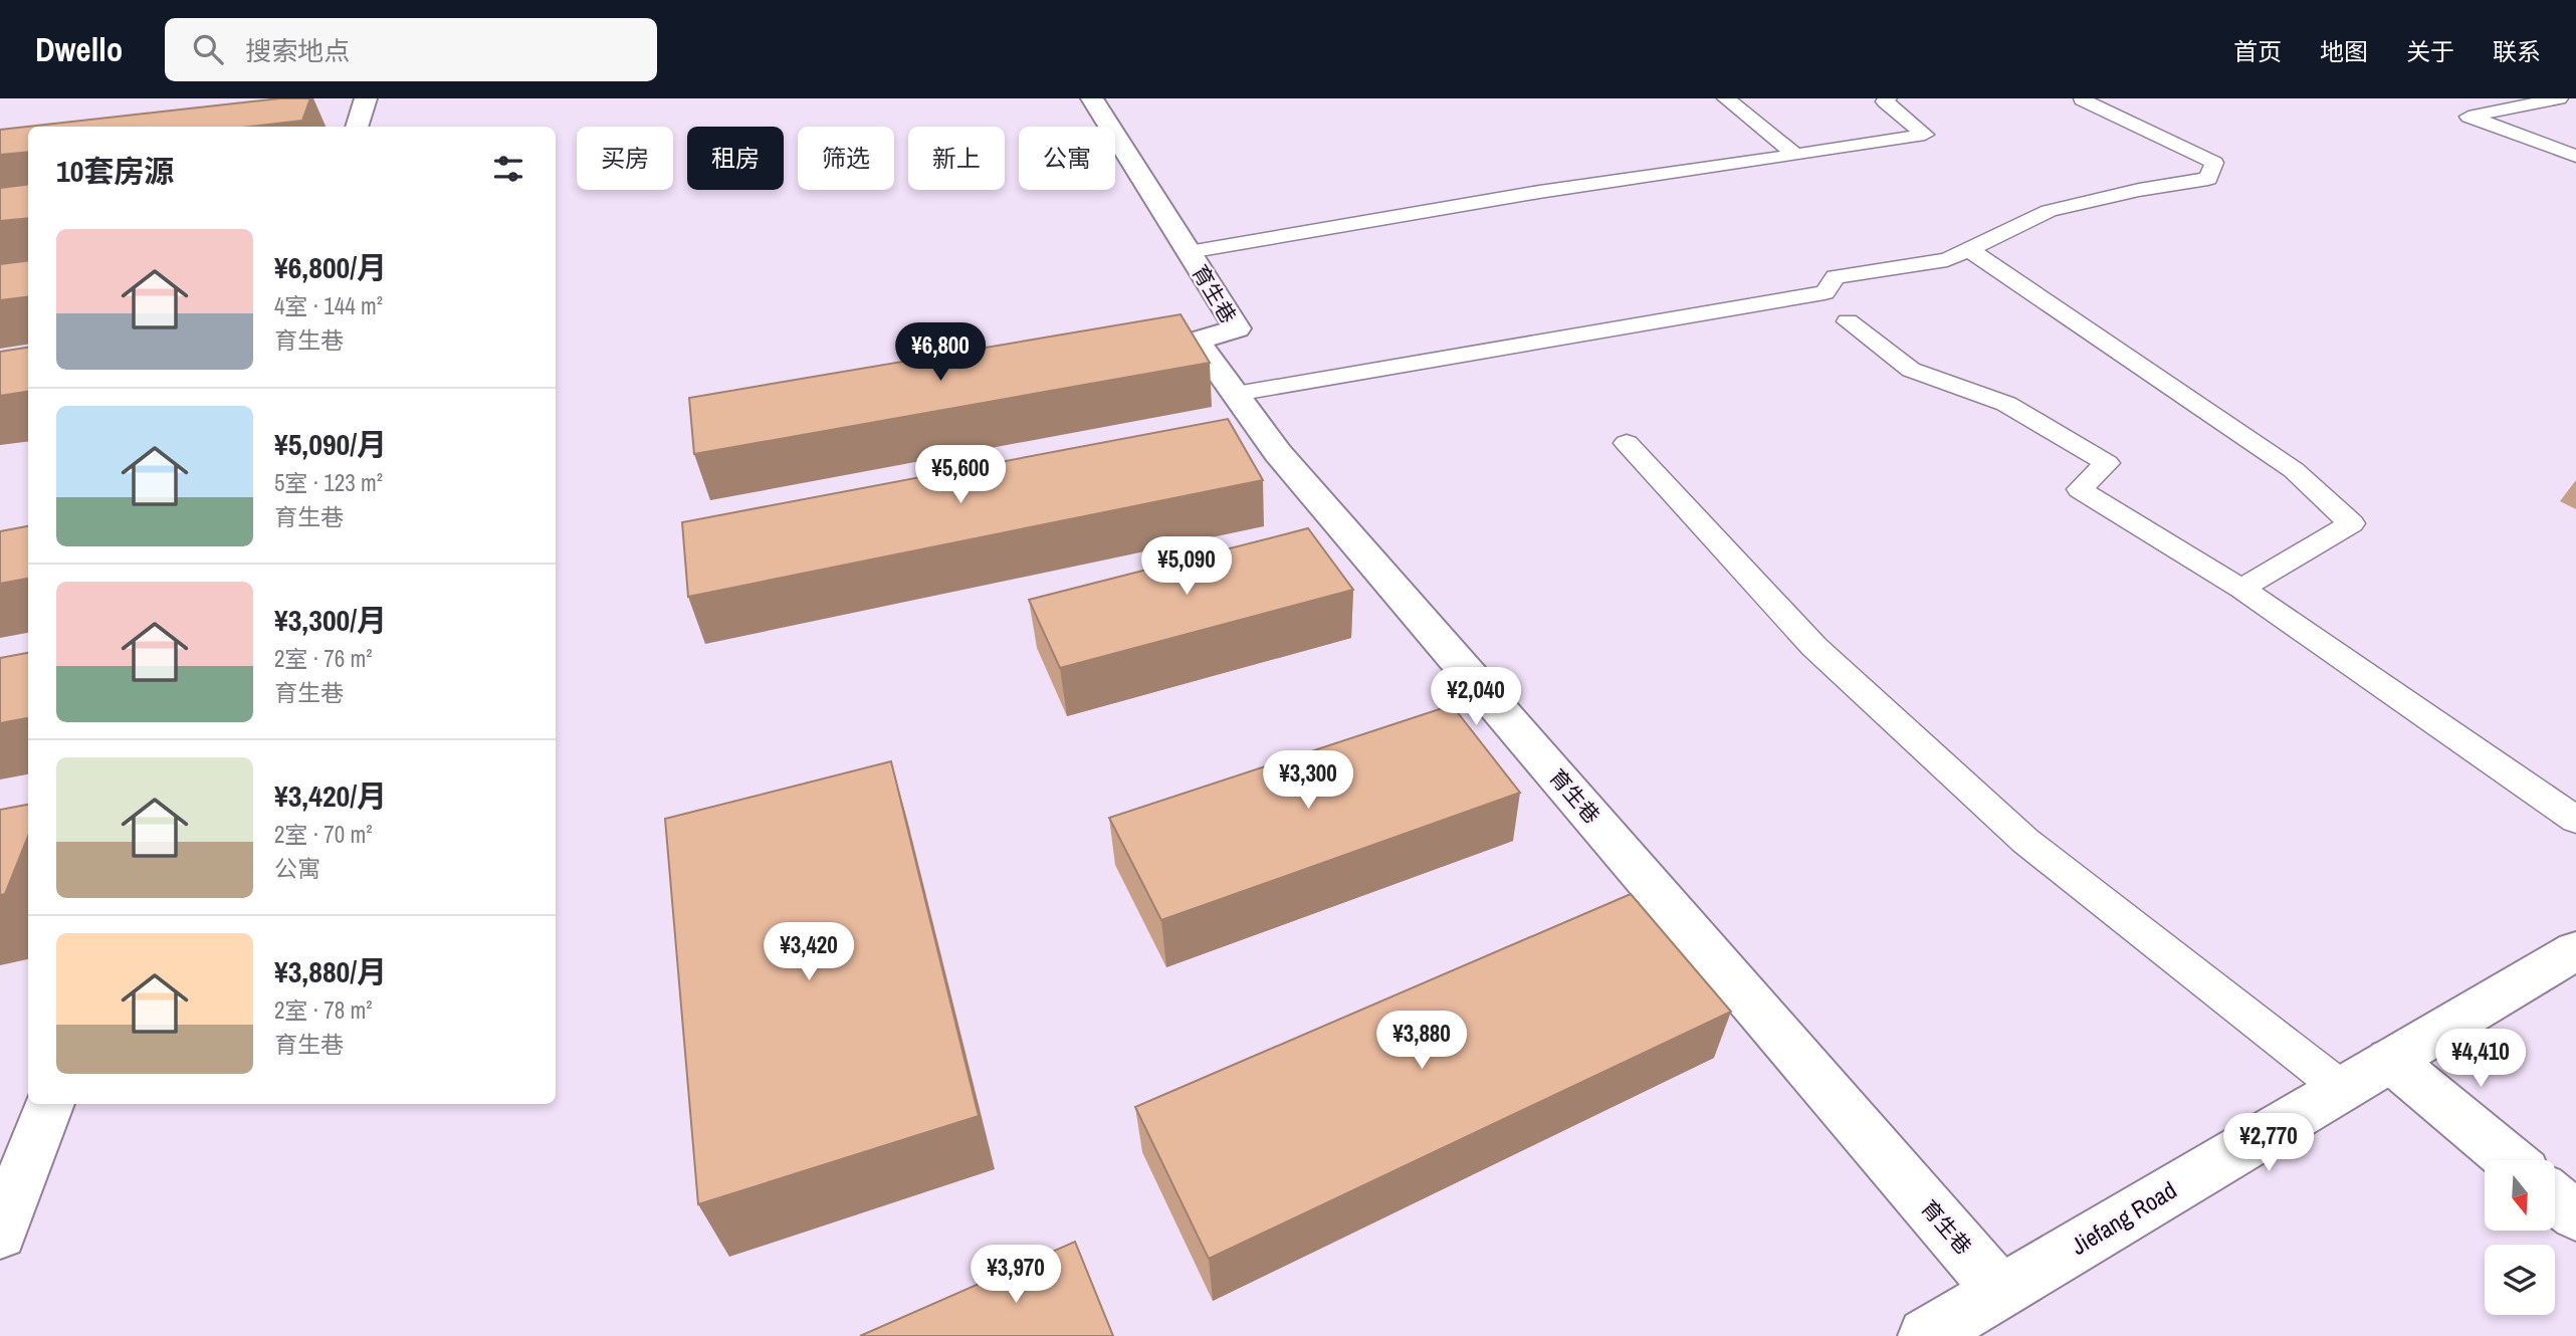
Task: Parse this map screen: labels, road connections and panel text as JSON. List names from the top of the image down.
{
  "streets": {
    "street": ["育生巷", "Jiefang Road"]
  },
  "crossings": [
    ["育生巷", "Jiefang Road"]
  ],
  "north": "bottom",
  "page": {
    "header": "Dwello",
    "search": "搜索地点",
    "nav": [
      "首页",
      "地图",
      "关于",
      "联系"
    ],
    "chip": [
      "买房",
      "租房",
      "筛选",
      "新上",
      "公寓"
    ],
    "heading": "10套房源",
    "list": [
      {
        "name": "¥6,800/月",
        "note": "4室 · 144 m² · 育生巷"
      },
      {
        "name": "¥5,090/月",
        "note": "5室 · 123 m² · 育生巷"
      },
      {
        "name": "¥3,300/月",
        "note": "2室 · 76 m² · 育生巷"
      },
      {
        "name": "¥3,420/月",
        "note": "2室 · 70 m² · 公寓"
      },
      {
        "name": "¥3,880/月",
        "note": "2室 · 78 m² · 育生巷"
      }
    ],
    "price": [
      "¥6,800",
      "¥5,600",
      "¥5,090",
      "¥2,040",
      "¥3,300",
      "¥3,420",
      "¥3,880",
      "¥4,410",
      "¥2,770",
      "¥3,970"
    ]
  }
}
